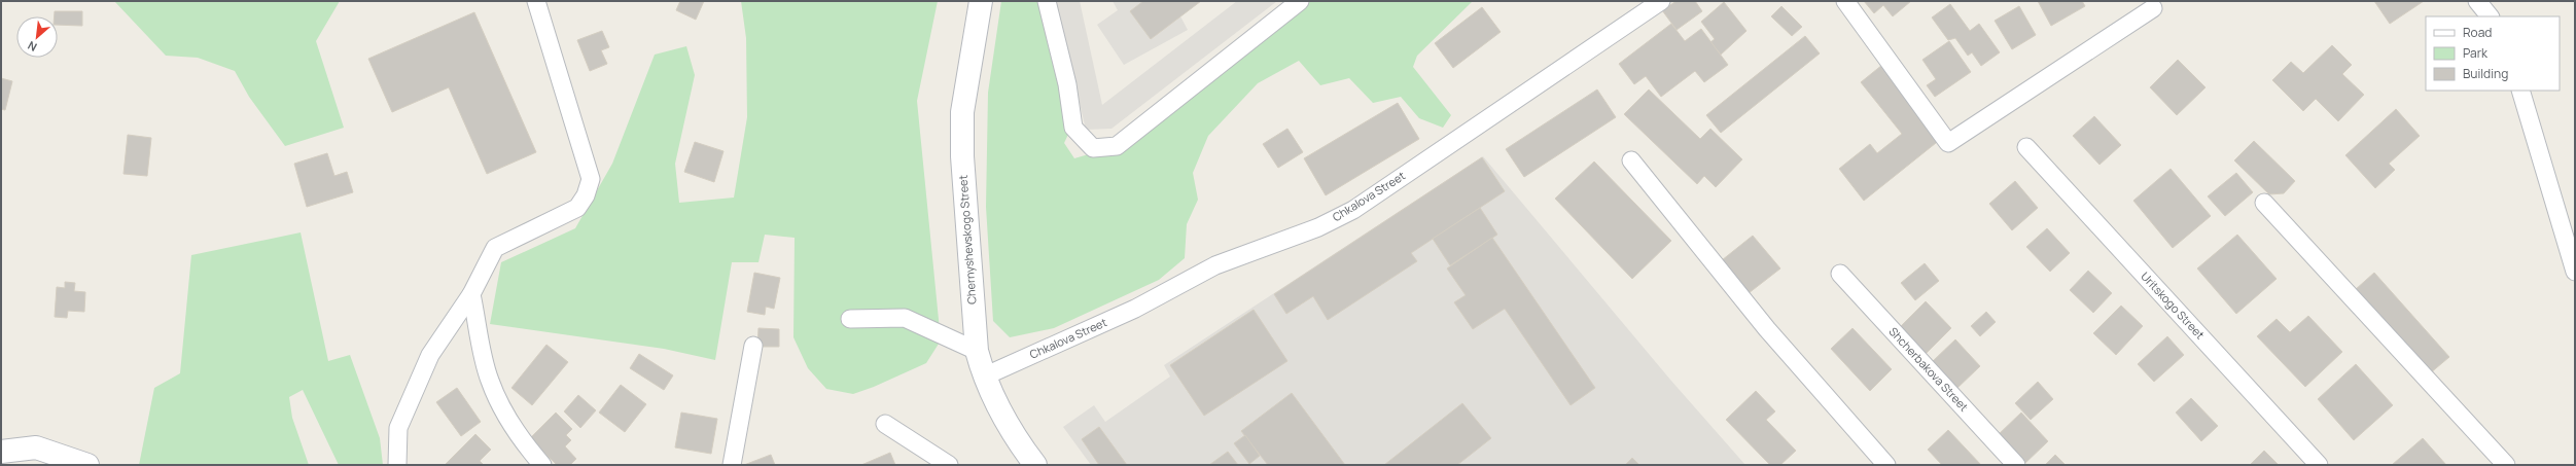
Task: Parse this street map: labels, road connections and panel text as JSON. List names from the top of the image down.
{
  "streets": {
    "main road": ["Chernyshevskogo Street"],
    "street": ["Chkalova Street", "Uritskogo Street", "Shcherbakova Street"]
  },
  "crossings": [
    ["Chkalova Street", "Chernyshevskogo Street"]
  ],
  "legend": ["Road", "Park", "Building"],
  "north": "bottom left"
}
